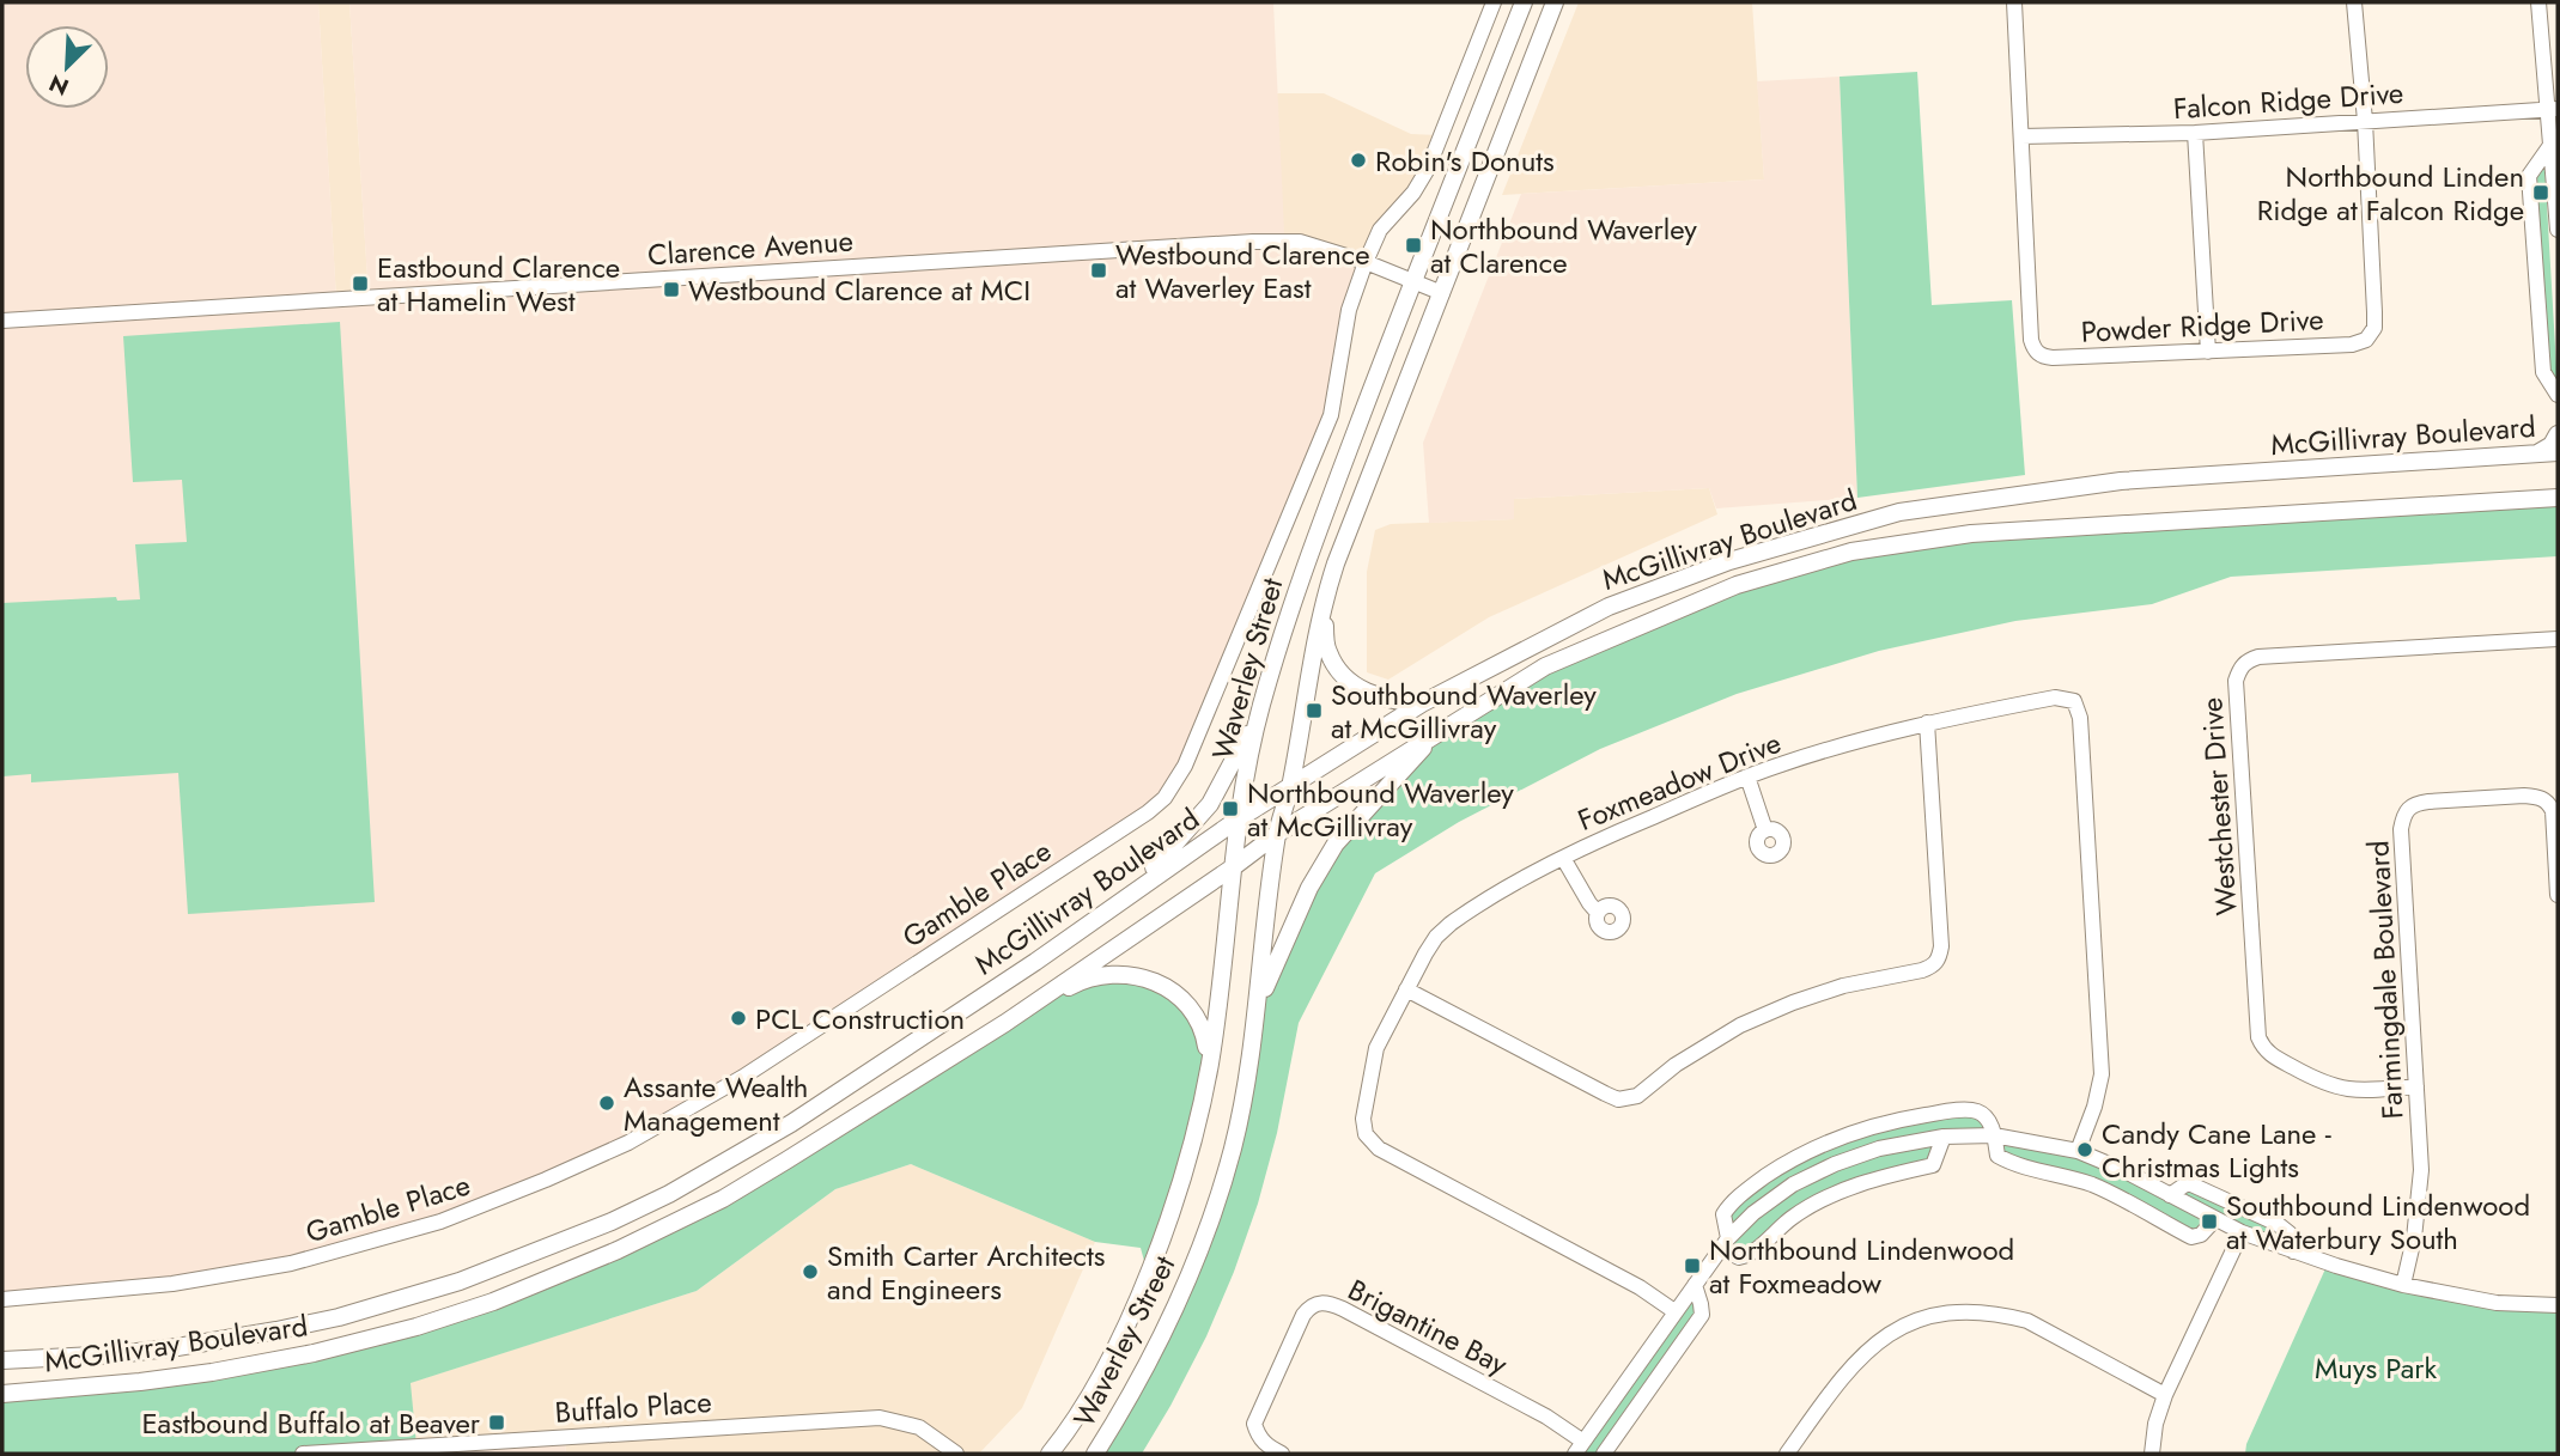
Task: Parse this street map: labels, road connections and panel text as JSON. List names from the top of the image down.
{
  "streets": {
    "main road": ["McGillivray Boulevard", "Waverley Street"],
    "street": [
      "Falcon Ridge Drive",
      "Clarence Avenue",
      "Powder Ridge Drive",
      "Foxmeadow Drive",
      "Westchester Drive",
      "Gamble Place",
      "Farmingdale Boulevard",
      "Brigantine Bay",
      "Buffalo Place"
    ]
  },
  "crossings": [
    ["Falcon Ridge Drive", "Powder Ridge Drive"],
    ["Clarence Avenue", "Waverley Street"],
    ["Clarence Avenue", "Gamble Place"],
    ["McGillivray Boulevard", "Waverley Street"],
    ["Westchester Drive", "Farmingdale Boulevard"]
  ],
  "parks": ["Muys Park"],
  "places": {
    "other": [
      "Robin's Donuts",
      "PCL Construction",
      "Assante Wealth Management",
      "Candy Cane Lane - Christmas Lights",
      "Smith Carter Architects and Engineers"
    ],
    "transit": [
      "Northbound Linden Ridge at Falcon Ridge",
      "Northbound Waverley at Clarence",
      "Westbound Clarence at Waverley East",
      "Eastbound Clarence at Hamelin West",
      "Westbound Clarence at MCI",
      "Southbound Waverley at McGillivray",
      "Northbound Waverley at McGillivray",
      "Southbound Lindenwood at Waterbury South",
      "Northbound Lindenwood at Foxmeadow",
      "Eastbound Buffalo at Beaver"
    ]
  },
  "north": "bottom left"
}
